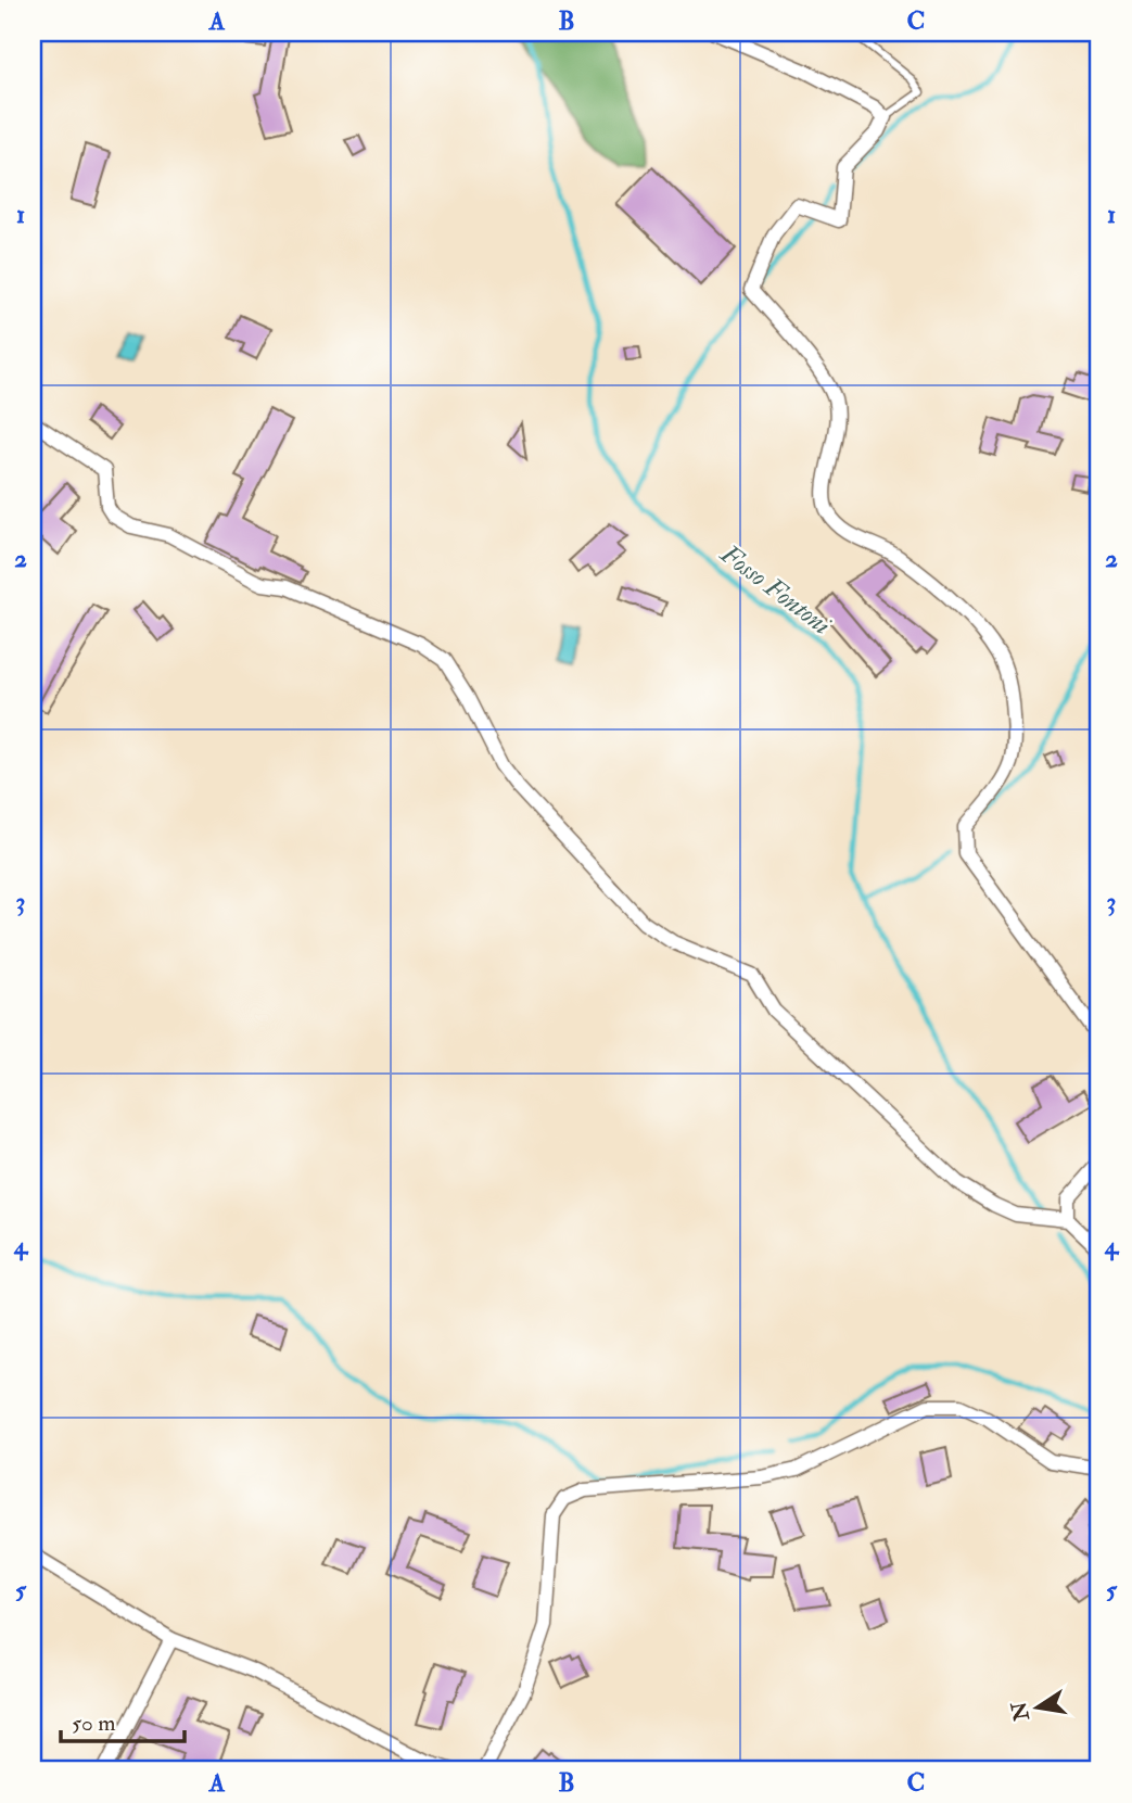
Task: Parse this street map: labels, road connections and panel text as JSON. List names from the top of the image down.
{
  "water": ["Fosso Fontoni"],
  "scale_bar": "50 m",
  "north": "left",
  "grid": {
    "columns": ["A", "B", "C"],
    "rows": [
      "1",
      "2",
      "3",
      "4",
      "5"
    ]
  }
}
